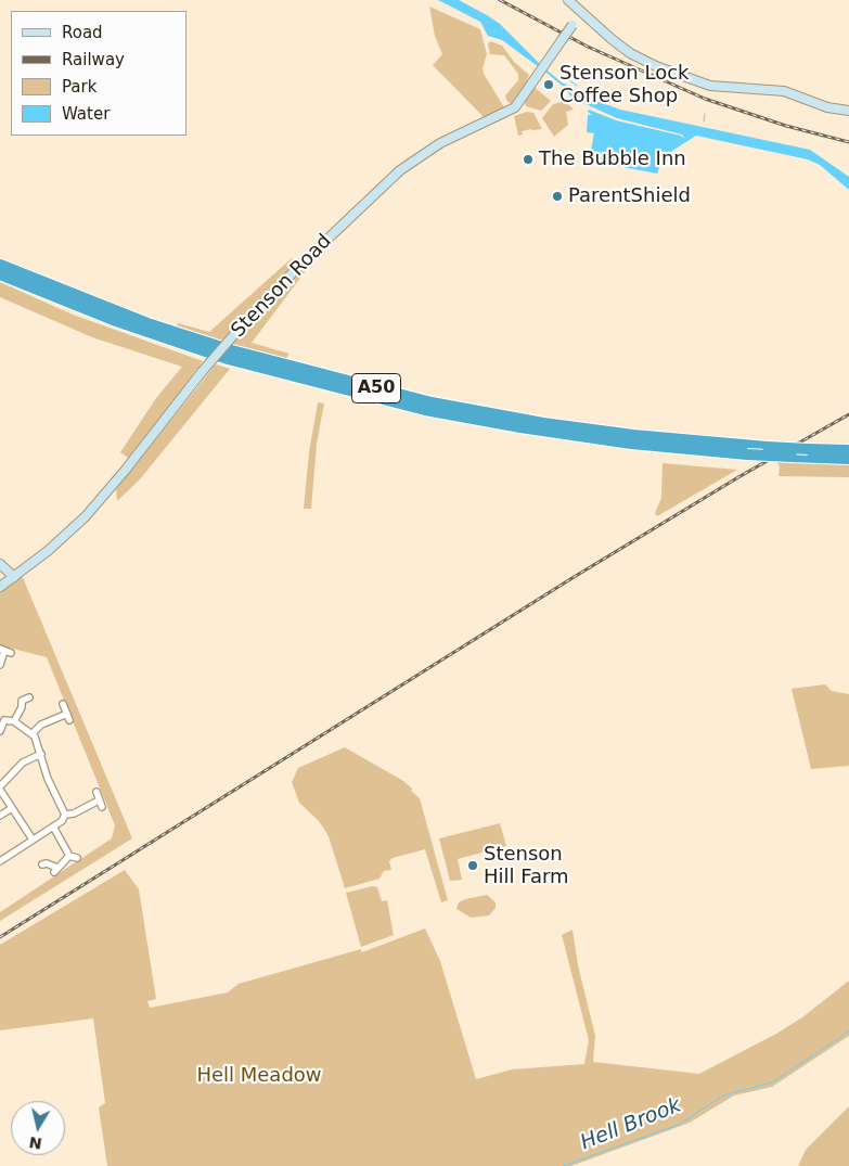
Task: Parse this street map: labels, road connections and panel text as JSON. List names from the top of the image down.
{
  "streets": {
    "highway": ["A50"],
    "street": ["Stenson Road"]
  },
  "water": ["Hell Brook"],
  "parks": ["Hell Meadow"],
  "places": [
    "Stenson Lock Coffee Shop",
    "The Bubble Inn",
    "ParentShield",
    "Stenson Hill Farm"
  ],
  "legend": [
    "Road",
    "Railway",
    "Park",
    "Water"
  ],
  "north": "bottom"
}
